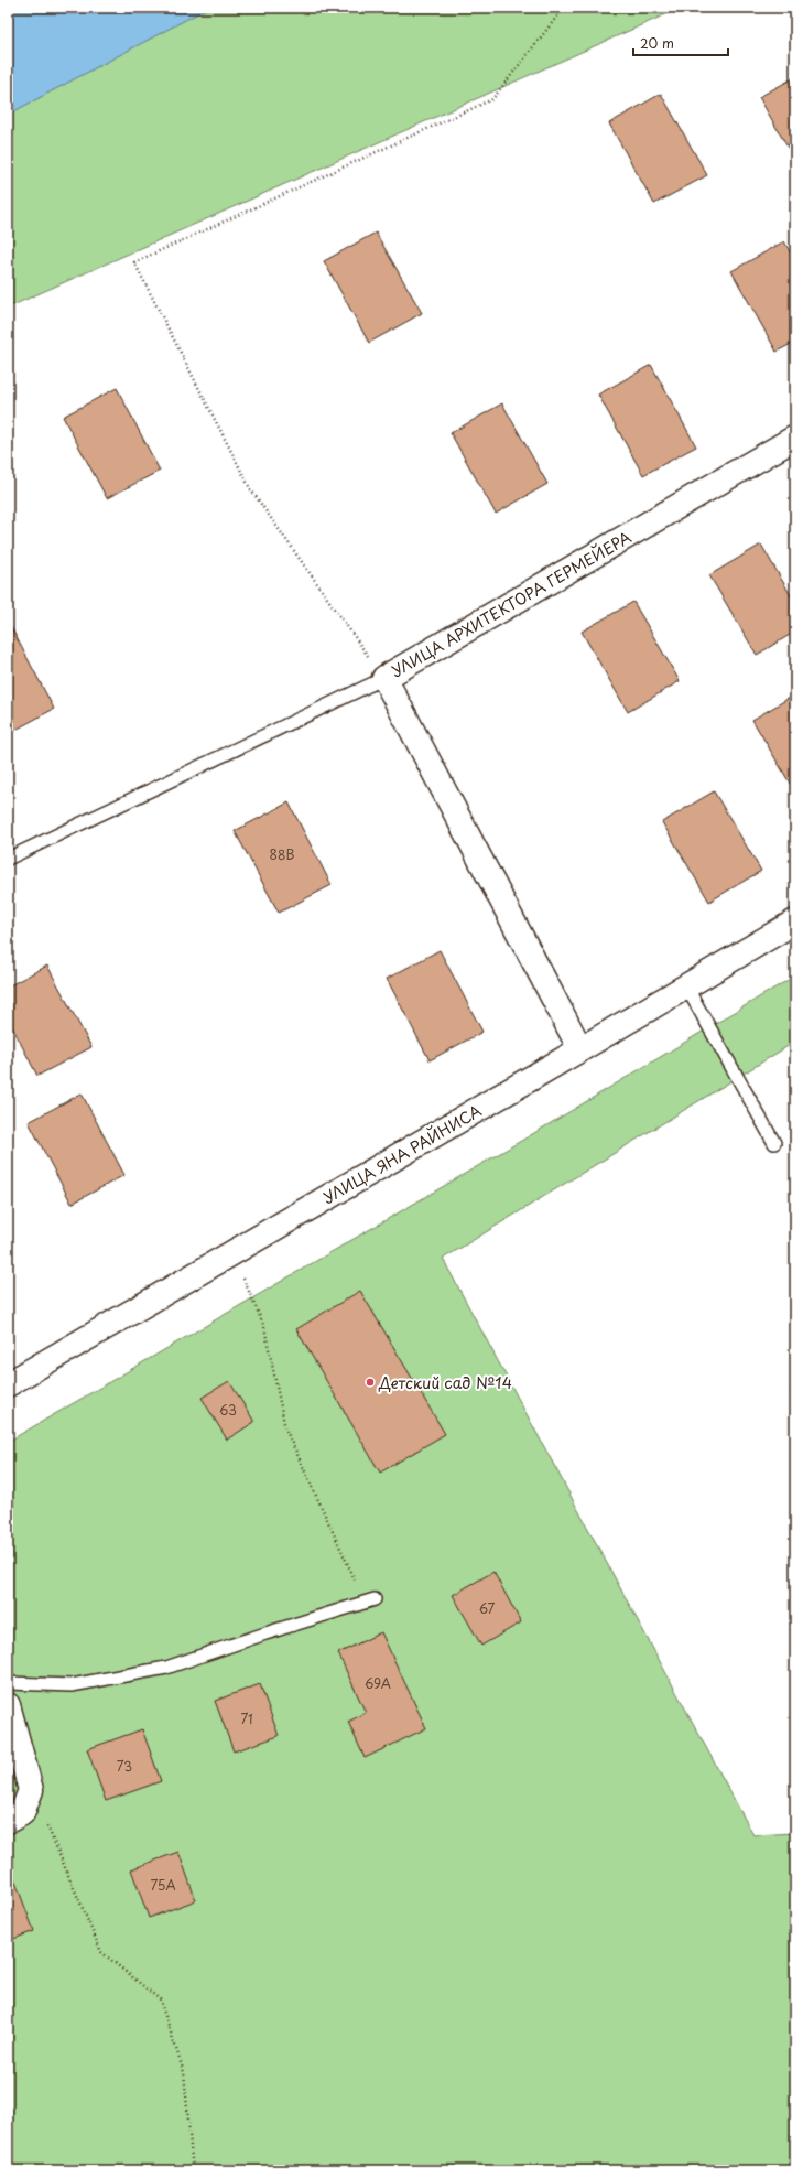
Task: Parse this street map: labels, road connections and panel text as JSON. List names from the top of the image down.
{
  "streets": {
    "street": ["УЛИЦА АРХИТЕКТОРА ГЕРМЕЙЕРА", "УЛИЦА ЯНА РАЙНИСА"]
  },
  "crossings": [
    ["УЛИЦА АРХИТЕКТОРА ГЕРМЕЙЕРА", "УЛИЦА ЯНА РАЙНИСА"]
  ],
  "places": ["Детский сад №14"],
  "house_numbers": [
    "88В",
    "63",
    "67",
    "69А",
    "71",
    "73",
    "75А"
  ],
  "scale_bar": "20 m"
}
